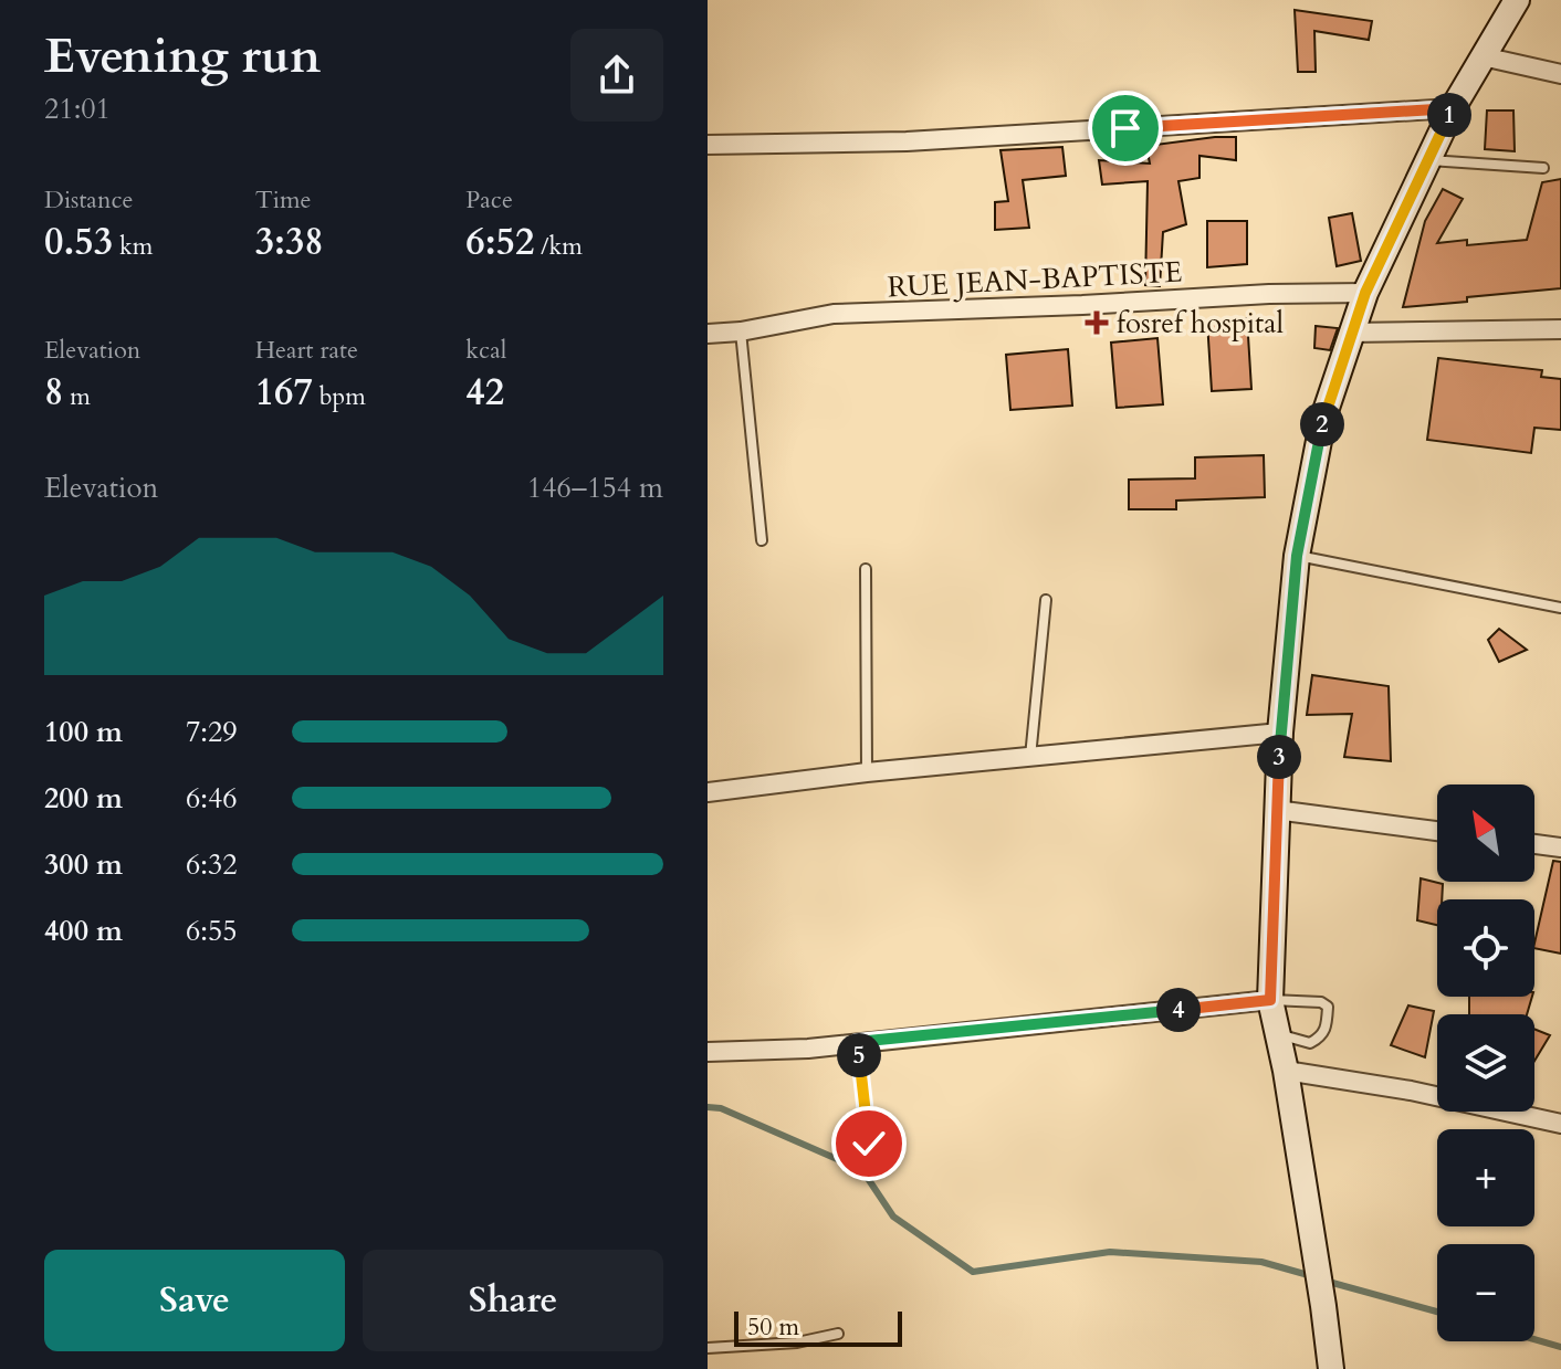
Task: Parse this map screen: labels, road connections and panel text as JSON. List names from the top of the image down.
{
  "streets": {
    "street": ["RUE JEAN-BAPTISTE"]
  },
  "places": {
    "health": ["fosref hospital"]
  },
  "scale_bar": "50 m",
  "north": "top left",
  "page": {
    "heading": ["Evening run", "21:01"],
    "pins": [
      "1",
      "2",
      "3",
      "4",
      "5"
    ],
    "stats": [
      ["Distance", "0.53 km"],
      ["Time", "3:38"],
      ["Pace", "6:52 /km"],
      ["Elevation", "8 m"],
      ["Heart rate", "167 bpm"],
      ["kcal", "42"]
    ],
    "chart": ["Elevation", "146–154 m"],
    "list": [
      {
        "name": "100 m",
        "note": "7:29"
      },
      {
        "name": "200 m",
        "note": "6:46"
      },
      {
        "name": "300 m",
        "note": "6:32"
      },
      {
        "name": "400 m",
        "note": "6:55"
      }
    ],
    "map_buttons": ["+", "−"],
    "buttons": ["Save", "Share"],
    "scale": "50 m"
  }
}
